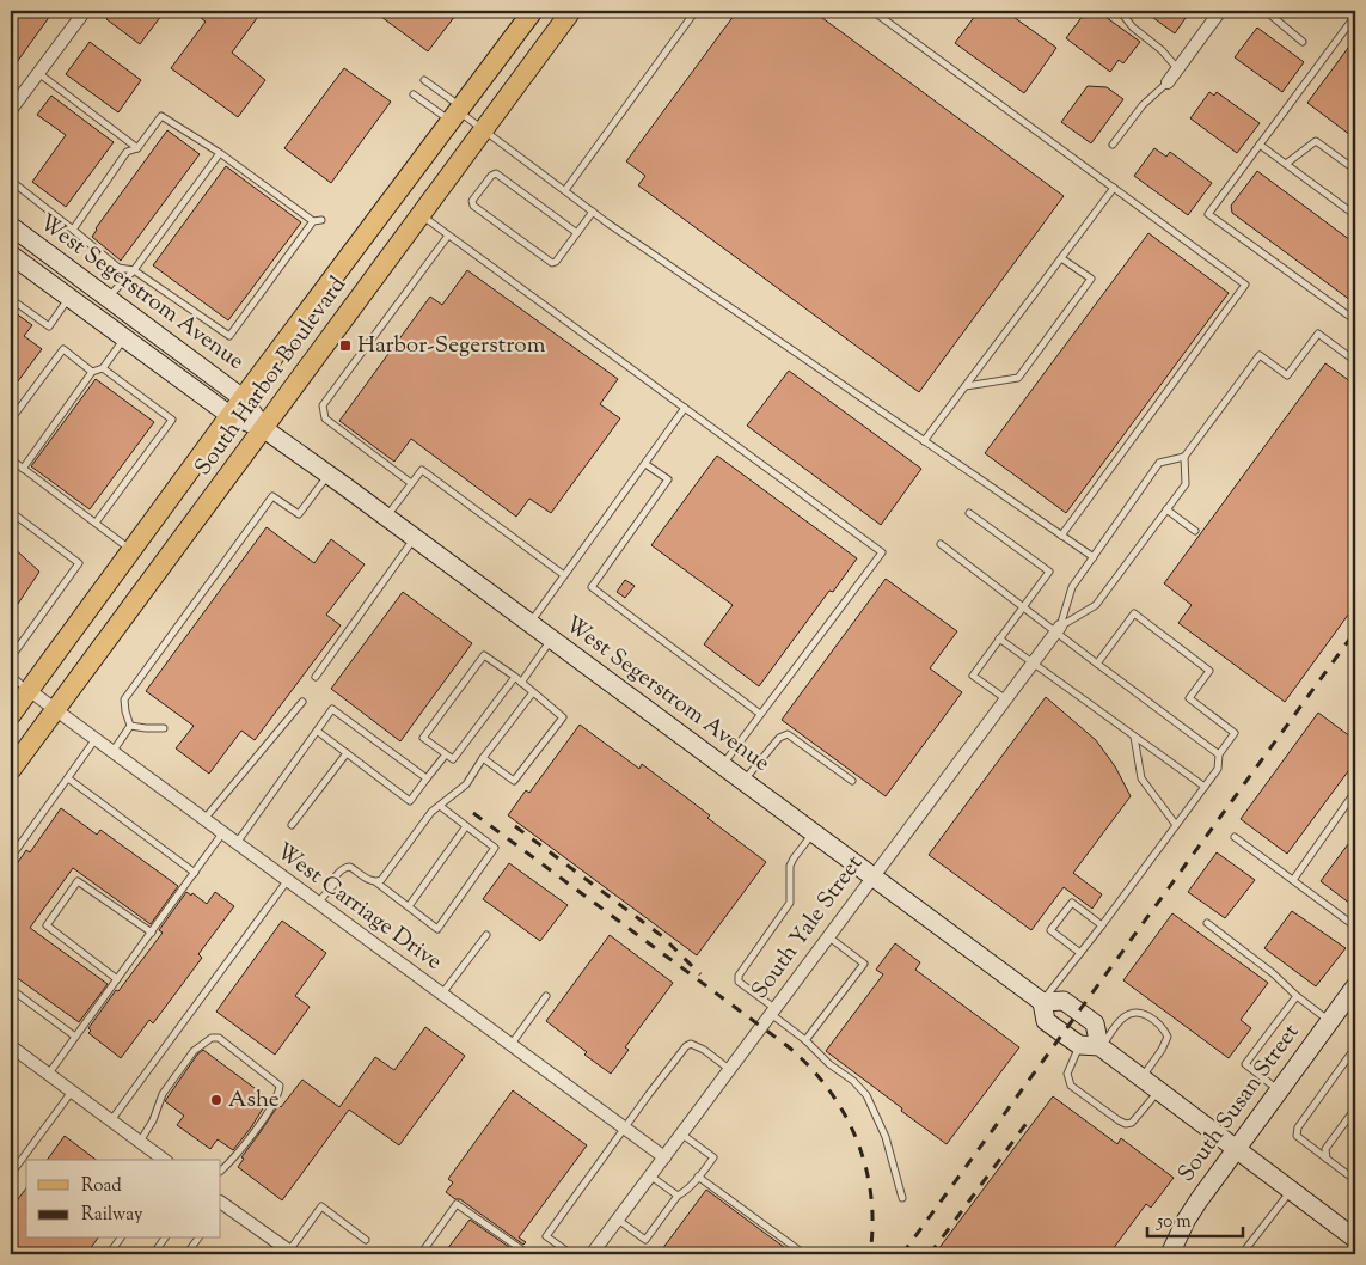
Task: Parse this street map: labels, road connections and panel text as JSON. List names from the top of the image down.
{
  "streets": {
    "main road": ["West Segerstrom Avenue", "South Harbor Boulevard", "South Susan Street"],
    "street": ["West Carriage Drive", "South Yale Street"]
  },
  "crossings": [
    ["West Segerstrom Avenue", "South Harbor Boulevard"],
    ["West Segerstrom Avenue", "South Yale Street"],
    ["South Harbor Boulevard", "West Carriage Drive"],
    ["West Carriage Drive", "South Yale Street"]
  ],
  "places": {
    "transit": ["Harbor-Segerstrom"],
    "other": ["Ashe"]
  },
  "legend": ["Road", "Railway"],
  "scale_bar": "50 m"
}
